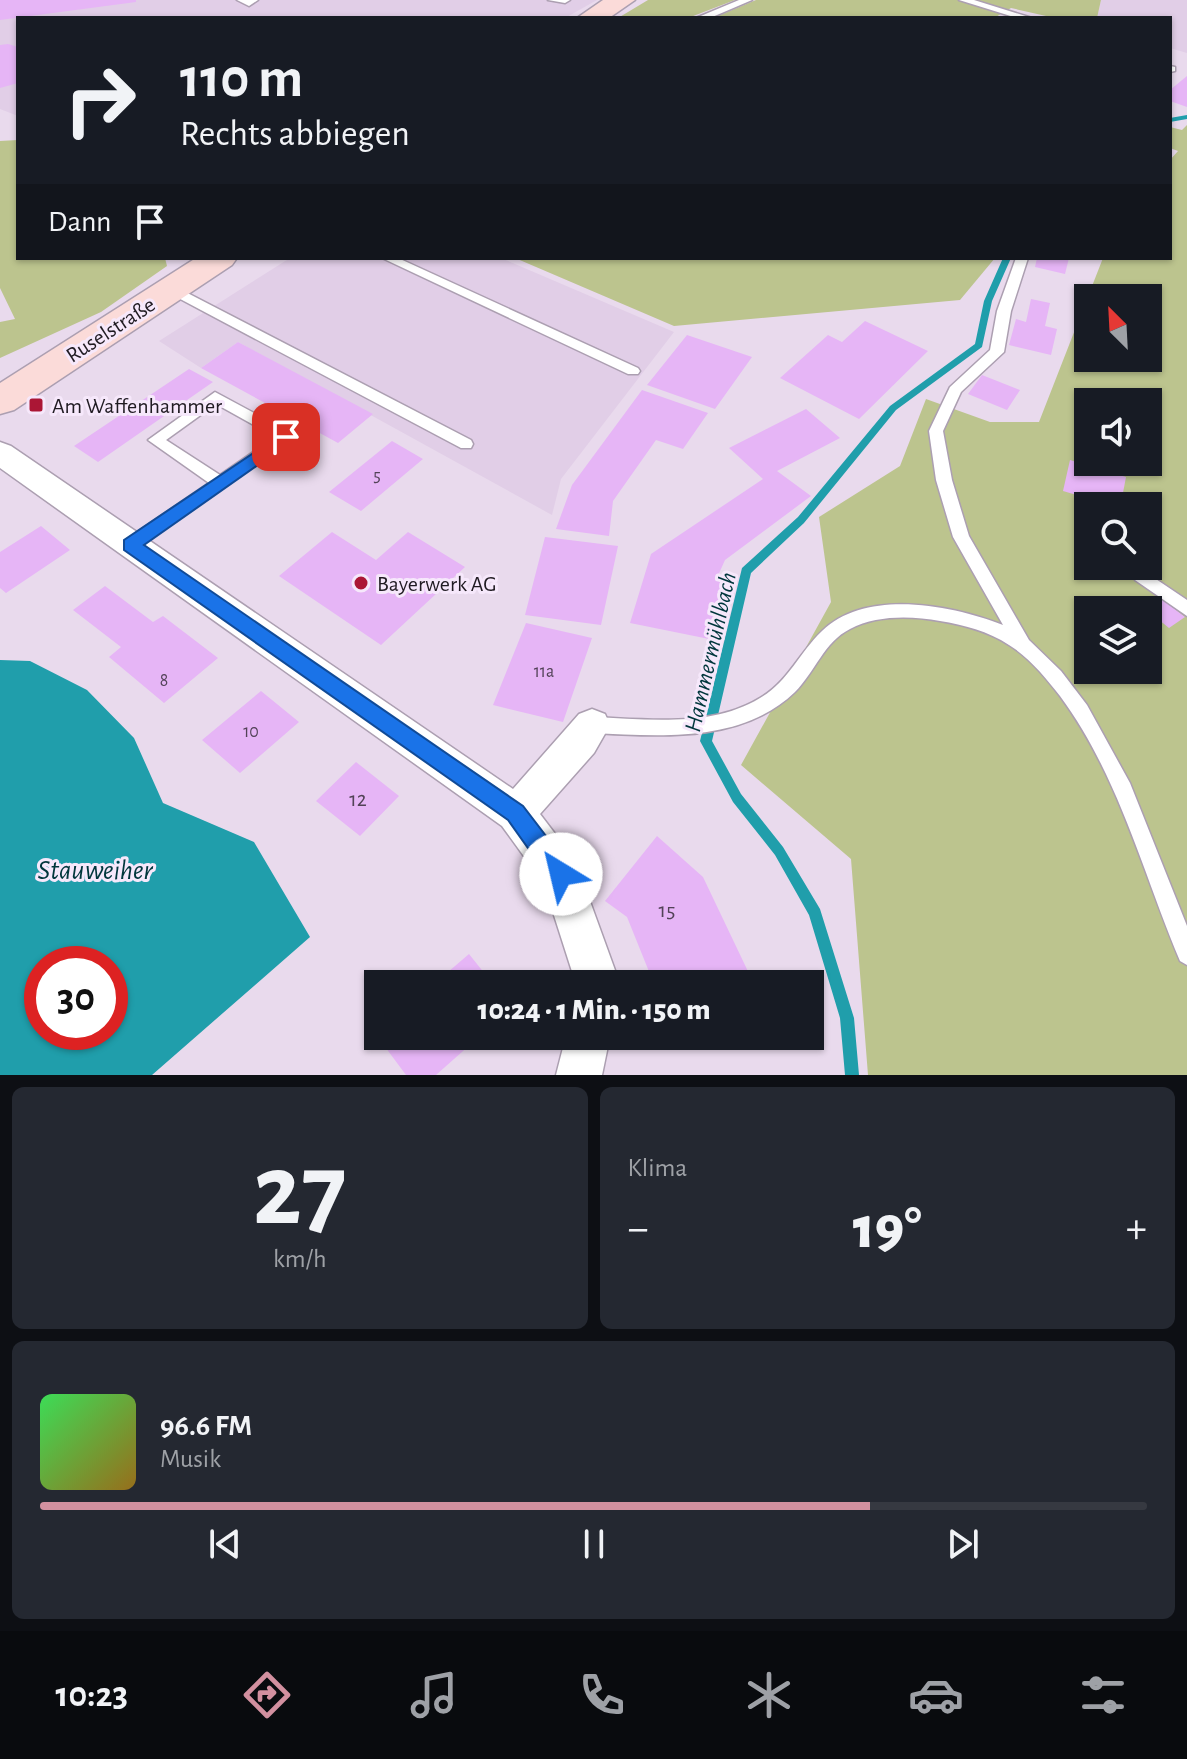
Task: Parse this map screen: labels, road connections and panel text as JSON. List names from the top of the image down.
{
  "streets": {
    "main road": ["Ruselstraße"]
  },
  "water": ["Hammermühlbach", "Stauweiher"],
  "places": {
    "transit": ["Am Waffenhammer"],
    "other": ["Bayerwerk AG"]
  },
  "house_numbers": [
    "5",
    "11a",
    "8",
    "10",
    "12",
    "15"
  ],
  "north": "top left",
  "page": {
    "turn": ["110 m", "Rechts abbiegen"],
    "then": "Dann",
    "limit": "30",
    "trip": "10:24 · 1 Min. · 150 m",
    "tile": [
      ["27", "km/h"],
      "Klima"
    ],
    "heat": ["−", "19°", "+"],
    "song": ["96.6 FM", "Musik"],
    "tabs": "10:23"
  }
}
